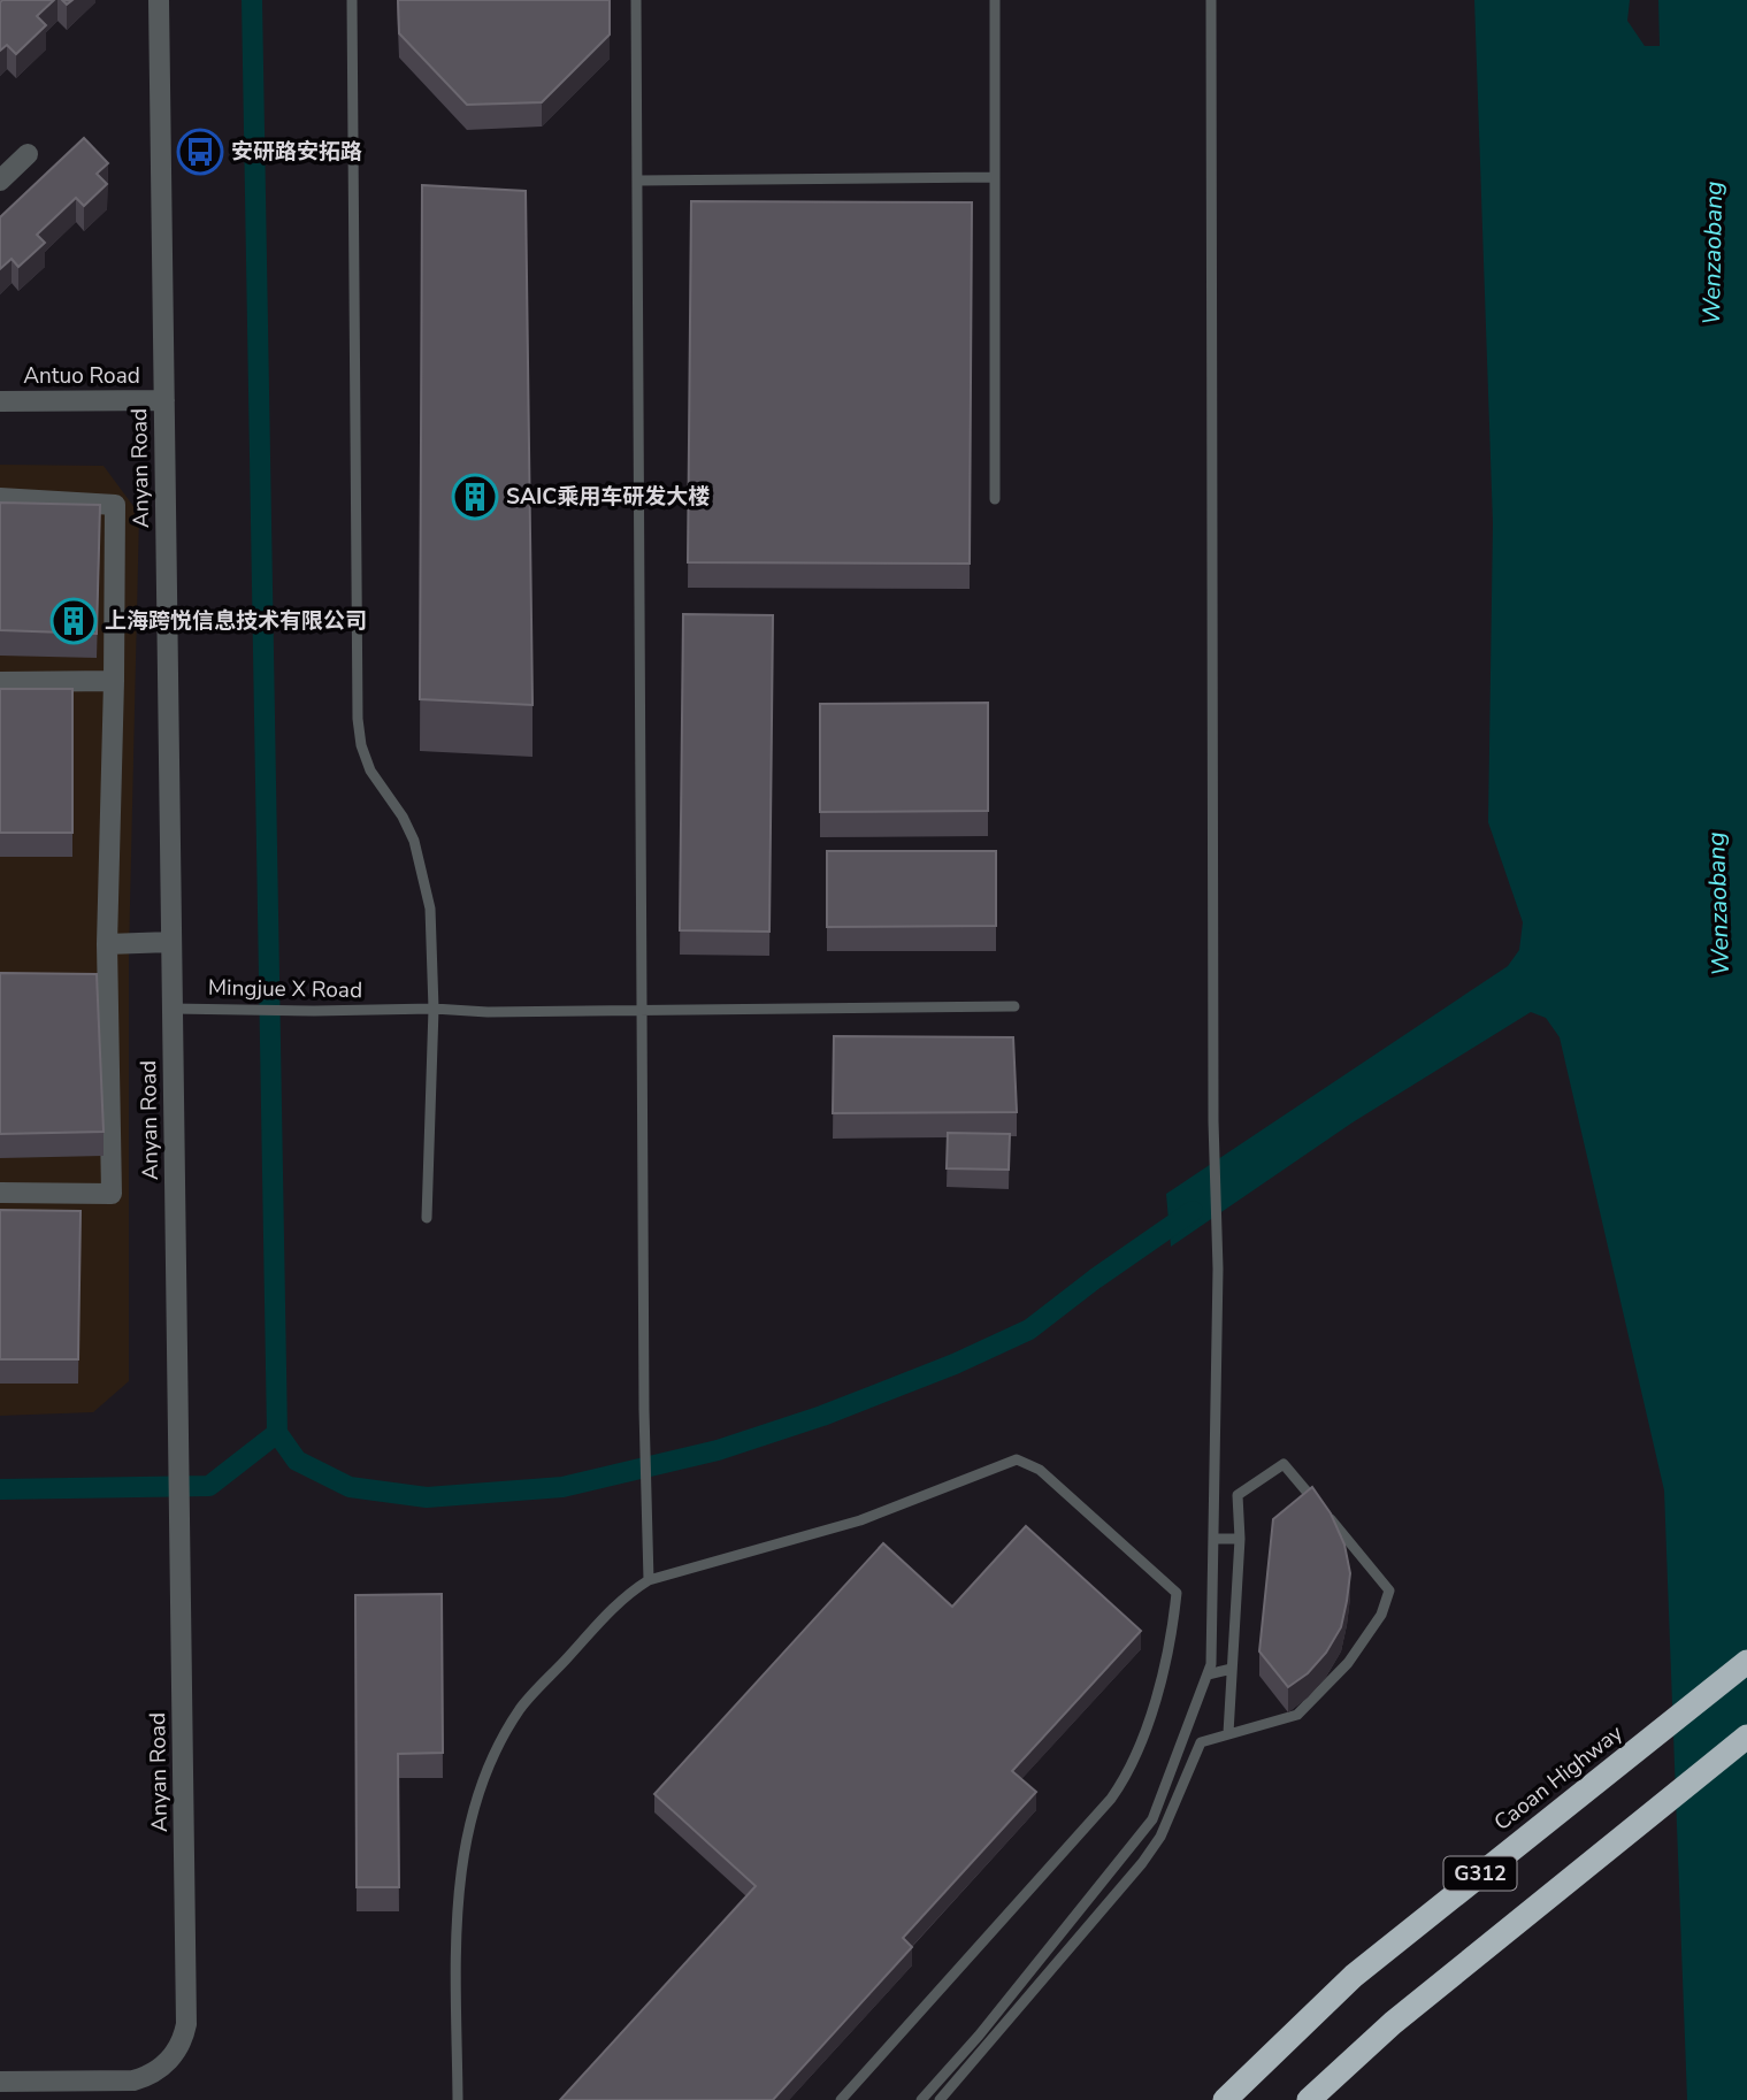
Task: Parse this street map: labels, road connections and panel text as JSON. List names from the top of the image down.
{
  "streets": {
    "highway": ["Caoan Highway", "G312"],
    "street": ["Antuo Road", "Anyan Road"],
    "lane": ["Mingjue X Road"]
  },
  "crossings": [
    ["Antuo Road", "Anyan Road"],
    ["Anyan Road", "Mingjue X Road"]
  ],
  "water": ["Wenzaobang"],
  "places": {
    "bus stop": ["安研路安拓路"],
    "building": ["SAIC乘用车研发大楼", "上海跨悦信息技术有限公司"]
  }
}
